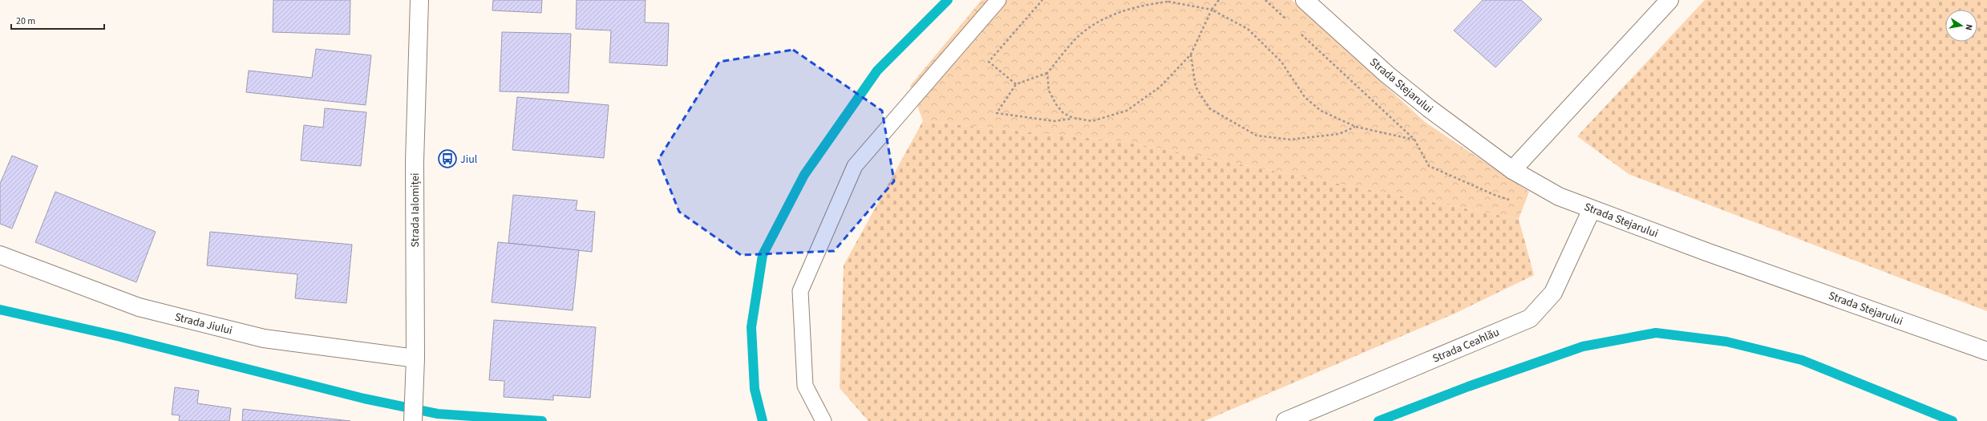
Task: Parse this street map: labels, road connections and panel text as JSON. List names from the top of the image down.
{
  "streets": {
    "street": [
      "Strada Stejarului",
      "Strada Ialomiței",
      "Strada Jiului",
      "Strada Ceahlău"
    ]
  },
  "crossings": [
    ["Strada Stejarului", "Strada Ceahlău"],
    ["Strada Ialomiței", "Strada Jiului"]
  ],
  "places": {
    "bus stop": ["Jiul"]
  },
  "scale_bar": "20 m",
  "north": "right"
}
